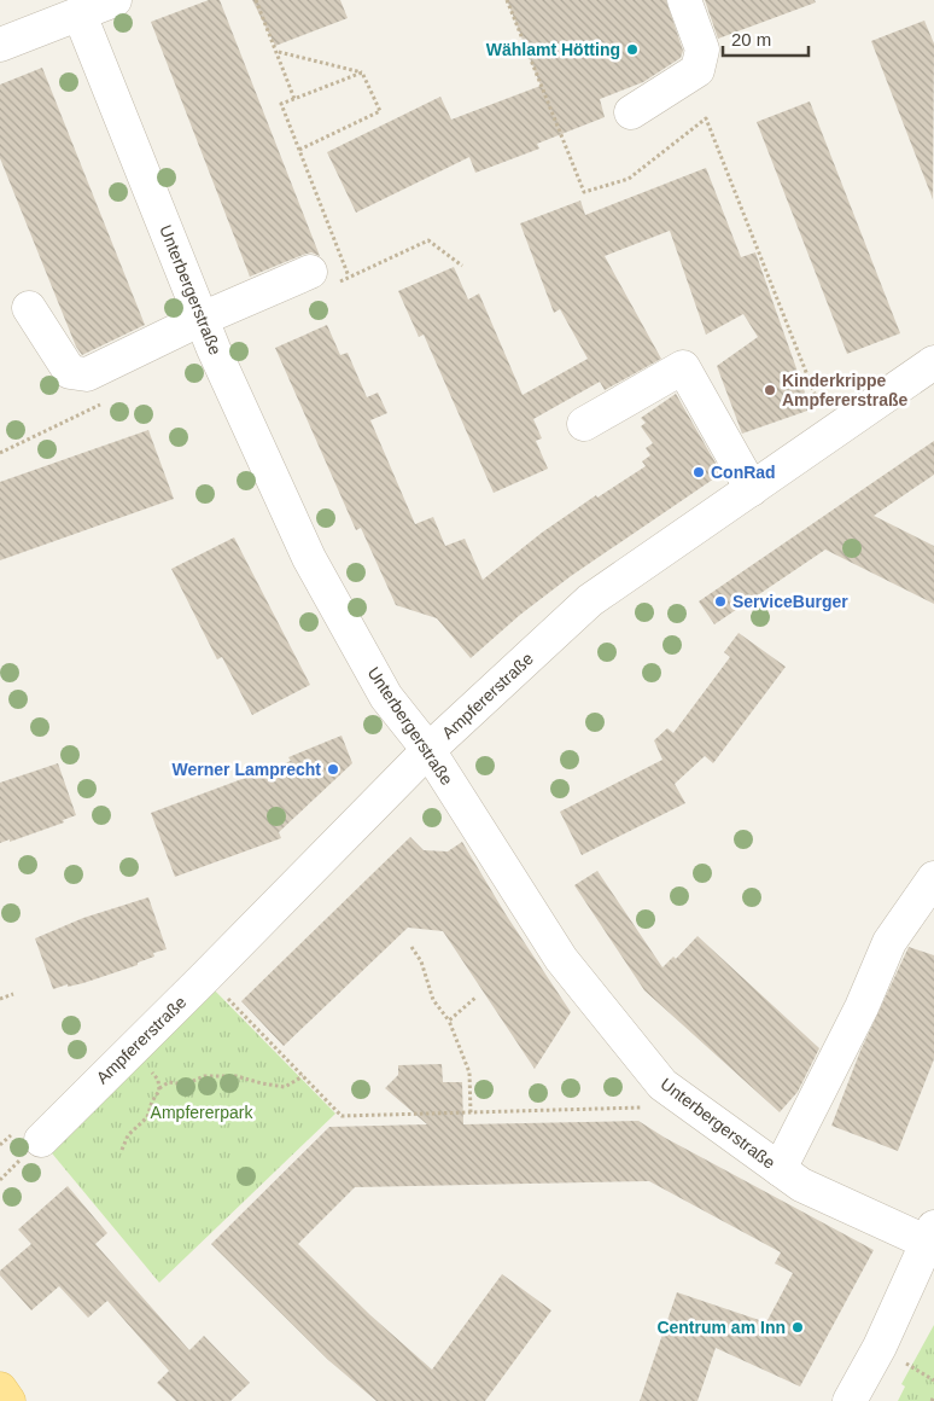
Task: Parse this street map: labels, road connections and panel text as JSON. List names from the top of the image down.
{
  "streets": {
    "street": ["Unterbergerstraße", "Ampfererstraße"]
  },
  "crossings": [
    ["Unterbergerstraße", "Ampfererstraße"]
  ],
  "parks": ["Ampfererpark"],
  "places": [
    "Wählamt Hötting",
    "Kinderkrippe Ampfererstraße",
    "ConRad",
    "ServiceBurger",
    "Werner Lamprecht",
    "Centrum am Inn"
  ],
  "scale_bar": "20 m"
}
